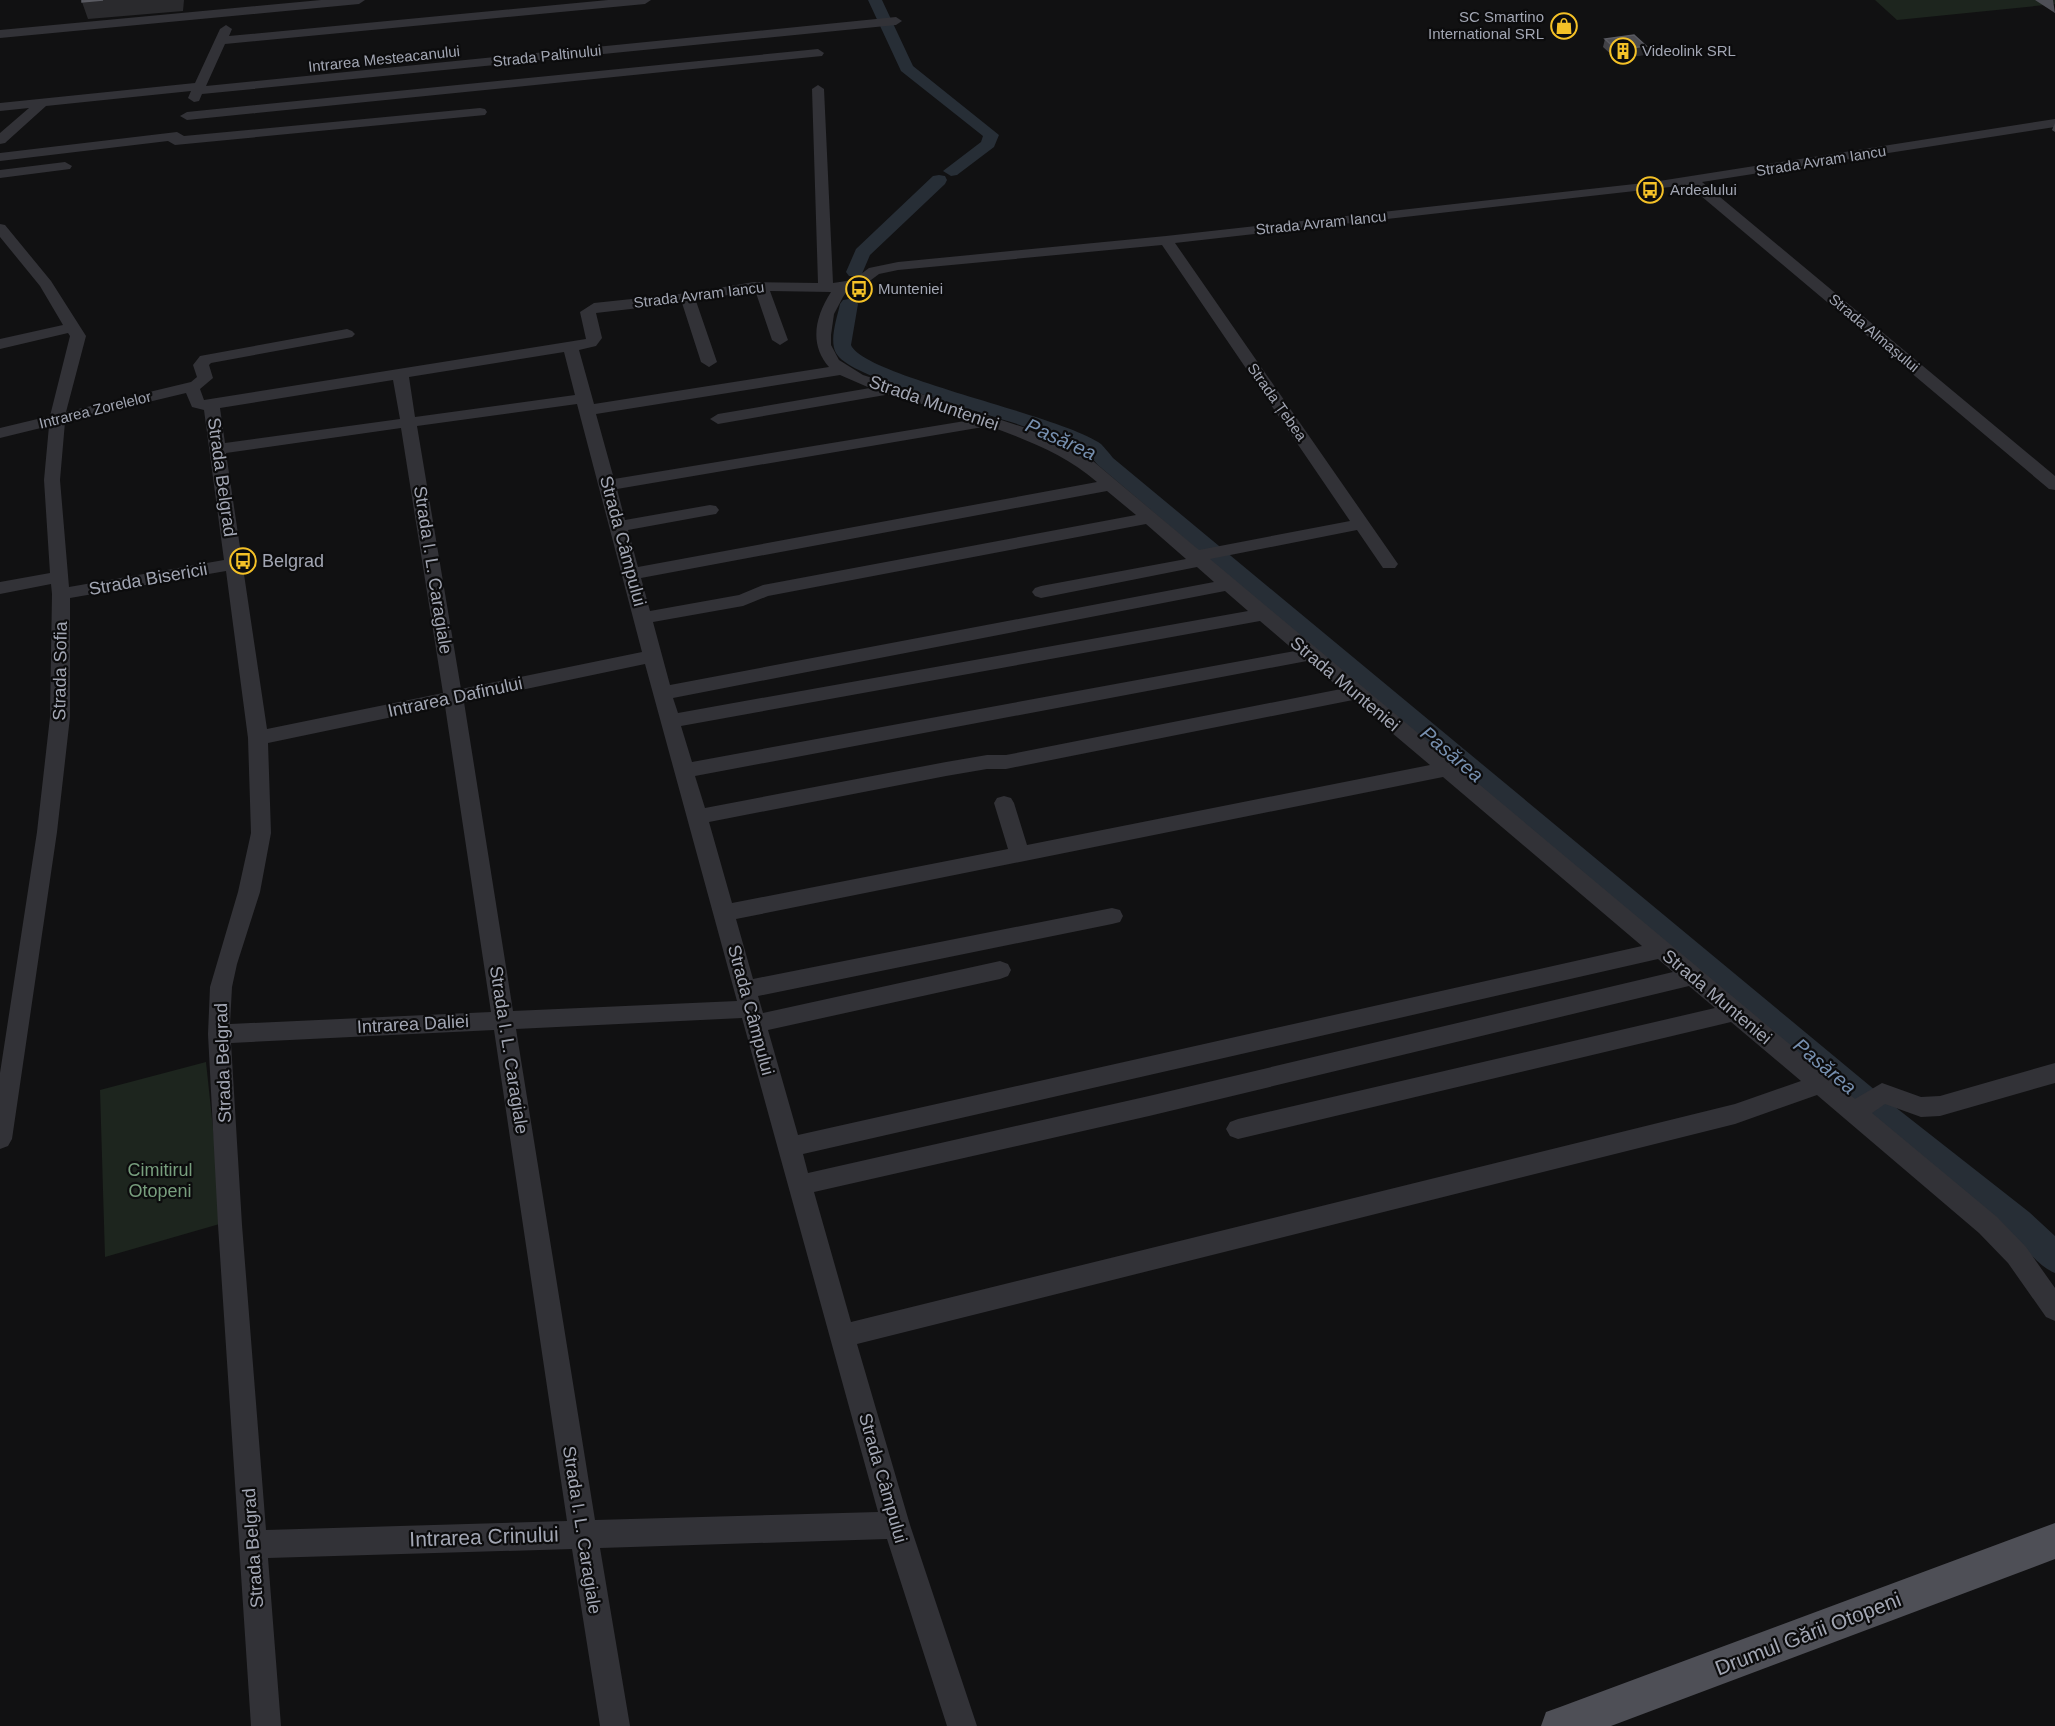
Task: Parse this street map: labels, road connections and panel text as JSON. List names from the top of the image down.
{
  "streets": {
    "main road": ["Drumul Gării Otopeni"],
    "street": [
      "Strada Paltinului",
      "Intrarea Mesteacanului",
      "Strada Avram Iancu",
      "Strada Almașului",
      "Strada Țebea",
      "Strada Munteniei",
      "Intrarea Zorelelor",
      "Strada Belgrad",
      "Strada Câmpului",
      "Strada I. L. Caragiale",
      "Strada Bisericii",
      "Strada Sofia",
      "Intrarea Dafinului",
      "Intrarea Daliei",
      "Intrarea Crinului"
    ]
  },
  "crossings": [
    ["Strada Paltinului", "Intrarea Mesteacanului"],
    ["Strada Avram Iancu", "Strada Almașului"],
    ["Strada Avram Iancu", "Strada Țebea"],
    ["Strada Avram Iancu", "Strada Câmpului"],
    ["Intrarea Zorelelor", "Strada Belgrad"],
    ["Intrarea Zorelelor", "Strada Sofia"],
    ["Strada Belgrad", "Strada Bisericii"],
    ["Strada Belgrad", "Intrarea Dafinului"],
    ["Strada Belgrad", "Intrarea Daliei"],
    ["Strada Belgrad", "Intrarea Crinului"],
    ["Strada Câmpului", "Intrarea Dafinului"],
    ["Strada Câmpului", "Intrarea Daliei"],
    ["Strada Câmpului", "Intrarea Crinului"],
    ["Strada I. L. Caragiale", "Intrarea Dafinului"],
    ["Strada I. L. Caragiale", "Intrarea Daliei"],
    ["Strada I. L. Caragiale", "Intrarea Crinului"],
    ["Strada Bisericii", "Strada Sofia"]
  ],
  "water": ["Pasărea"],
  "parks": ["Cimitirul Otopeni"],
  "places": {
    "shop": ["SC Smartino International SRL"],
    "building": ["Videolink SRL"],
    "bus stop": ["Ardealului", "Munteniei", "Belgrad"]
  }
}
